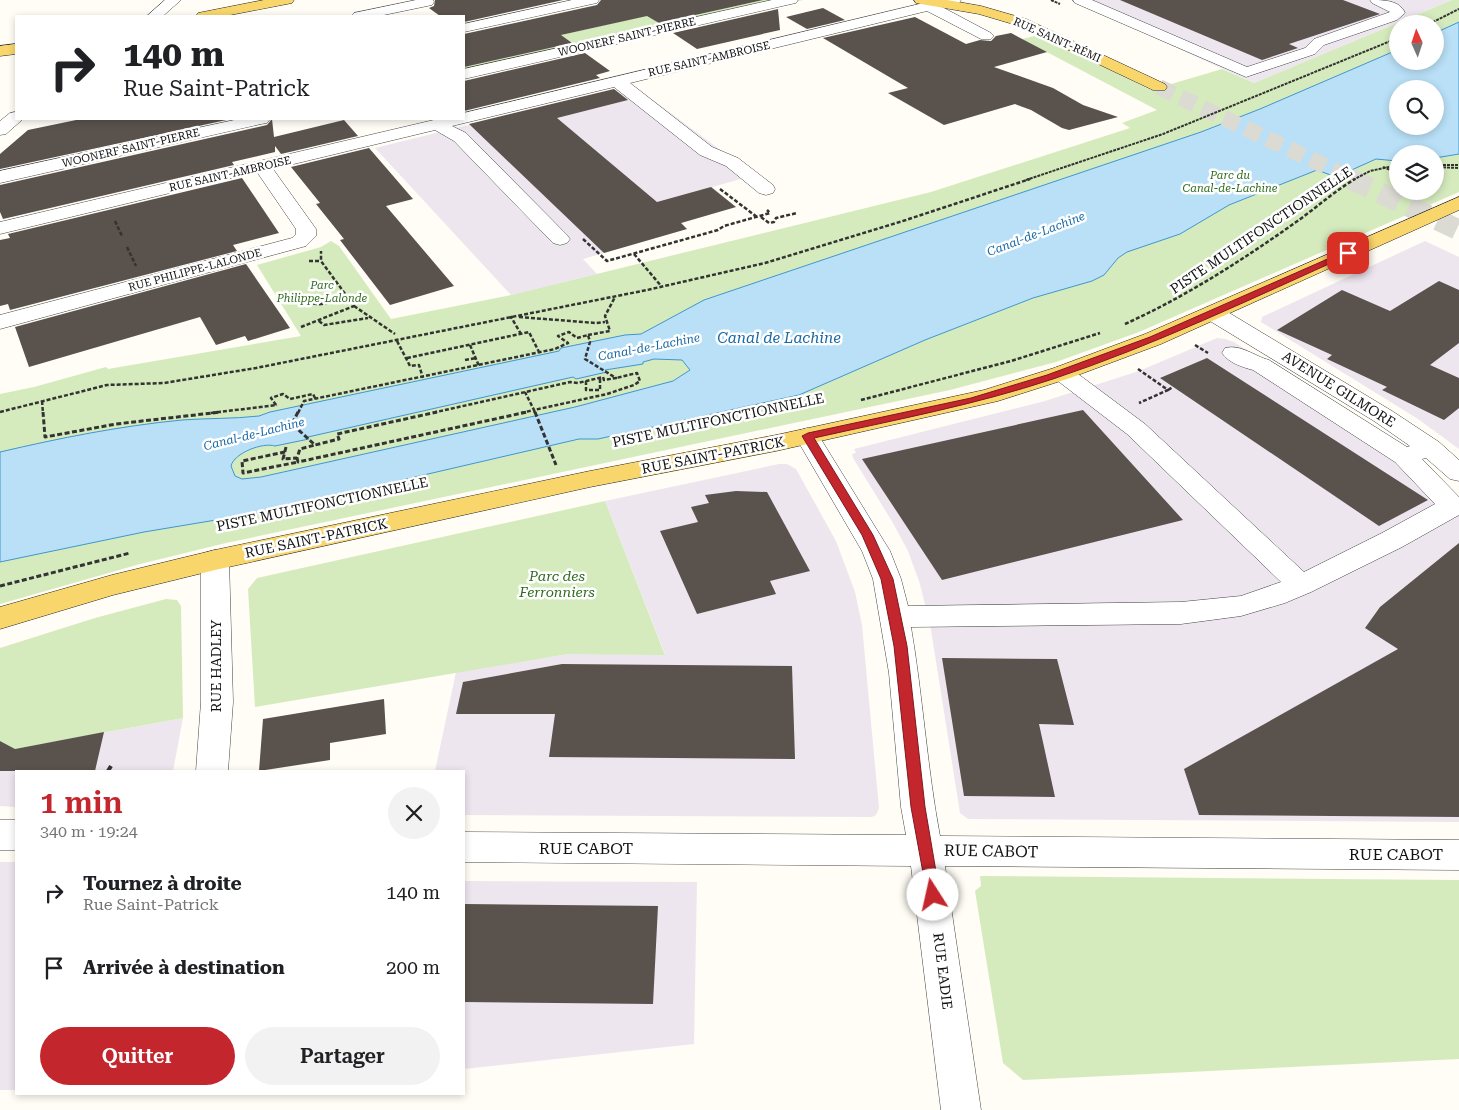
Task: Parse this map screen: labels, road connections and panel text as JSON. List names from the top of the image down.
{
  "streets": {
    "main road": ["RUE SAINT-RÉMI", "RUE SAINT-PATRICK"],
    "street": [
      "WOONERF SAINT-PIERRE",
      "RUE SAINT-AMBROISE",
      "RUE PHILIPPE-LALONDE",
      "AVENUE GILMORE",
      "RUE HADLEY",
      "RUE CABOT",
      "RUE EADIE"
    ],
    "path": ["PISTE MULTIFONCTIONNELLE"]
  },
  "crossings": [
    ["RUE SAINT-RÉMI", "RUE SAINT-AMBROISE"],
    ["RUE SAINT-AMBROISE", "RUE PHILIPPE-LALONDE"],
    ["AVENUE GILMORE", "RUE SAINT-PATRICK"],
    ["RUE SAINT-PATRICK", "RUE HADLEY"],
    ["RUE SAINT-PATRICK", "RUE EADIE"],
    ["RUE CABOT", "RUE EADIE"]
  ],
  "water": ["Canal-de-Lachine", "Canal de Lachine"],
  "parks": ["Parc du Canal-de-Lachine", "Parc Philippe-Lalonde", "Parc des Ferronniers"],
  "north": "top",
  "page": {
    "turn": ["140 m", "Rue Saint-Patrick"],
    "heading": ["1 min", "340 m · 19:24"],
    "list": [
      {
        "name": "Tournez à droite",
        "note": "Rue Saint-Patrick",
        "value": "140 m"
      },
      {
        "name": "Arrivée à destination",
        "value": "200 m"
      }
    ],
    "buttons": ["Quitter", "Partager"]
  }
}
